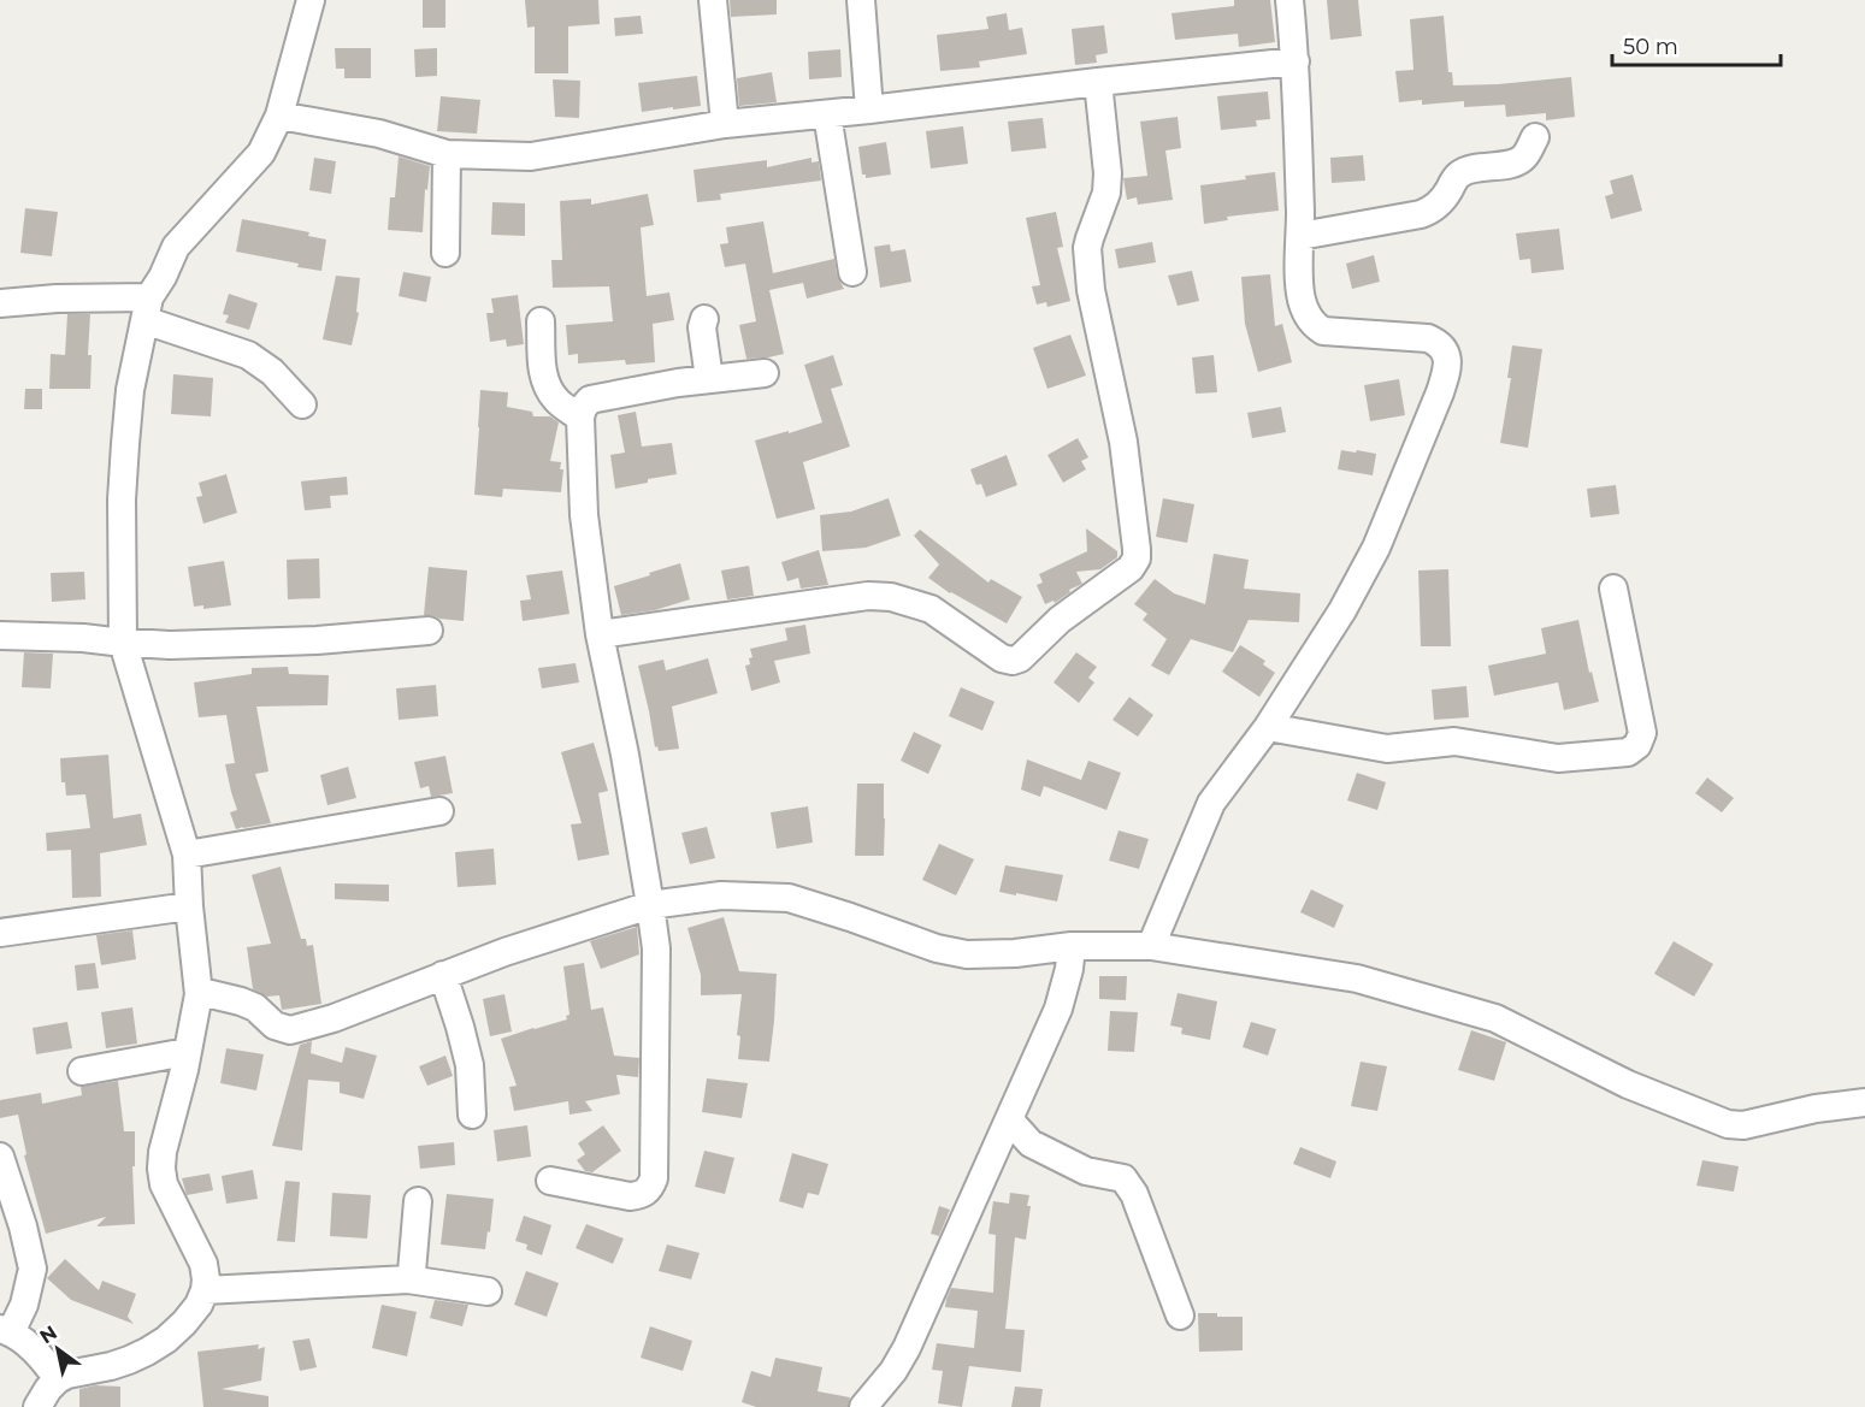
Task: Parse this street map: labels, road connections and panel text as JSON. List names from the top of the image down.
{
  "scale_bar": "50 m",
  "north": "top left"
}
